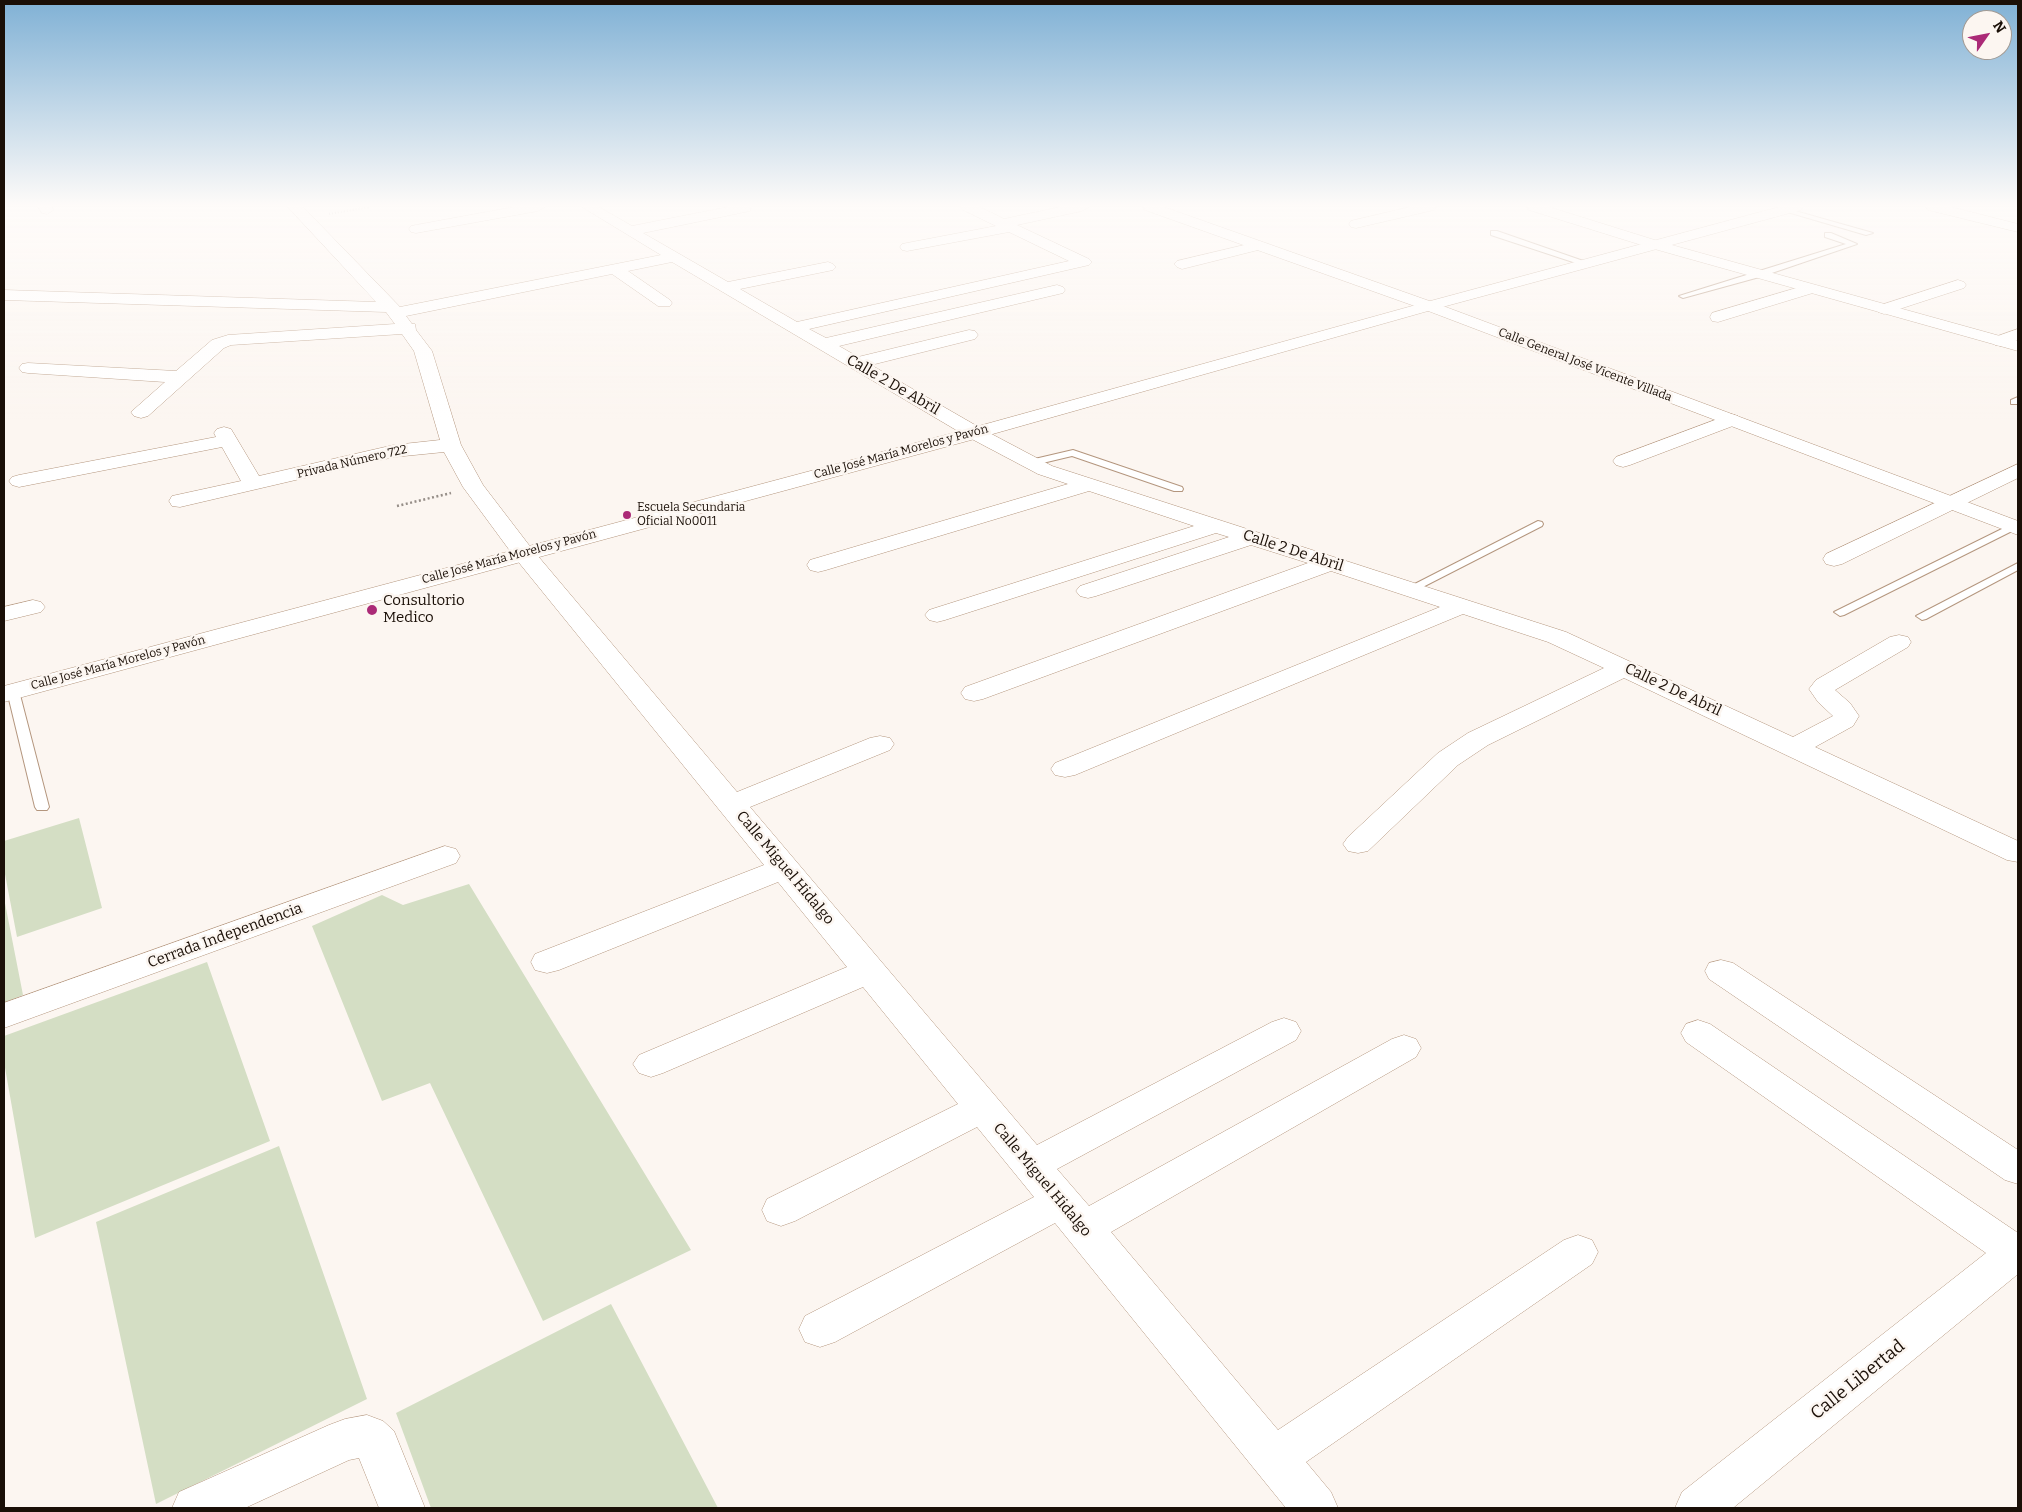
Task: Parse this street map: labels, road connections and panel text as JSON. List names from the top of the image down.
{
  "streets": {
    "street": [
      "Calle General José Vicente Villada",
      "Calle 2 De Abril",
      "Calle José María Morelos y Pavón",
      "Privada Número 722",
      "Calle Miguel Hidalgo",
      "Cerrada Independencia",
      "Calle Libertad"
    ]
  },
  "crossings": [
    ["Calle General José Vicente Villada", "Calle José María Morelos y Pavón"],
    ["Calle 2 De Abril", "Calle José María Morelos y Pavón"],
    ["Calle José María Morelos y Pavón", "Calle Miguel Hidalgo"],
    ["Privada Número 722", "Calle Miguel Hidalgo"]
  ],
  "places": ["Escuela Secundaria Oficial No0011", "Consultorio Medico"],
  "north": "top right"
}
